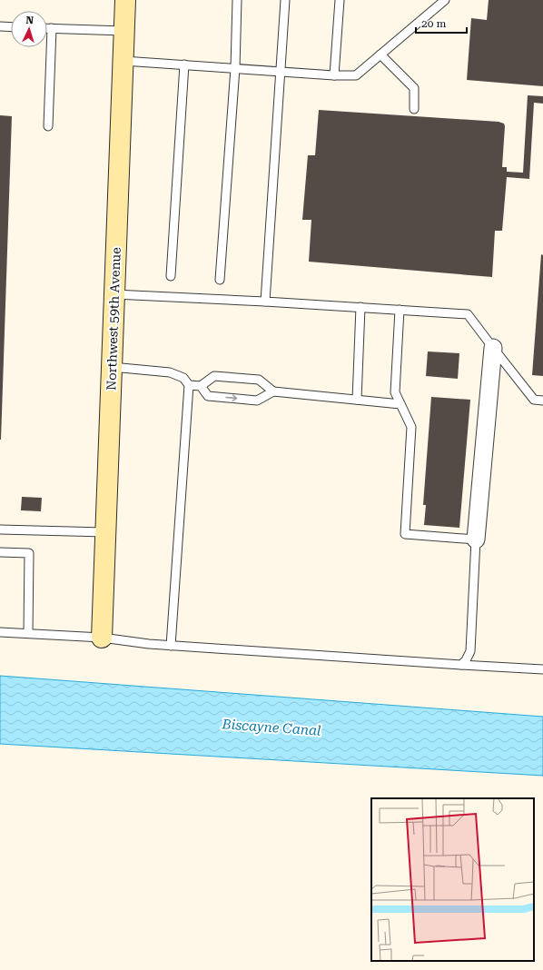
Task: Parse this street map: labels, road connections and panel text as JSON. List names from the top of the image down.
{
  "streets": {
    "street": ["Northwest 59th Avenue"]
  },
  "water": ["Biscayne Canal"],
  "scale_bar": "20 m",
  "north": "top"
}
